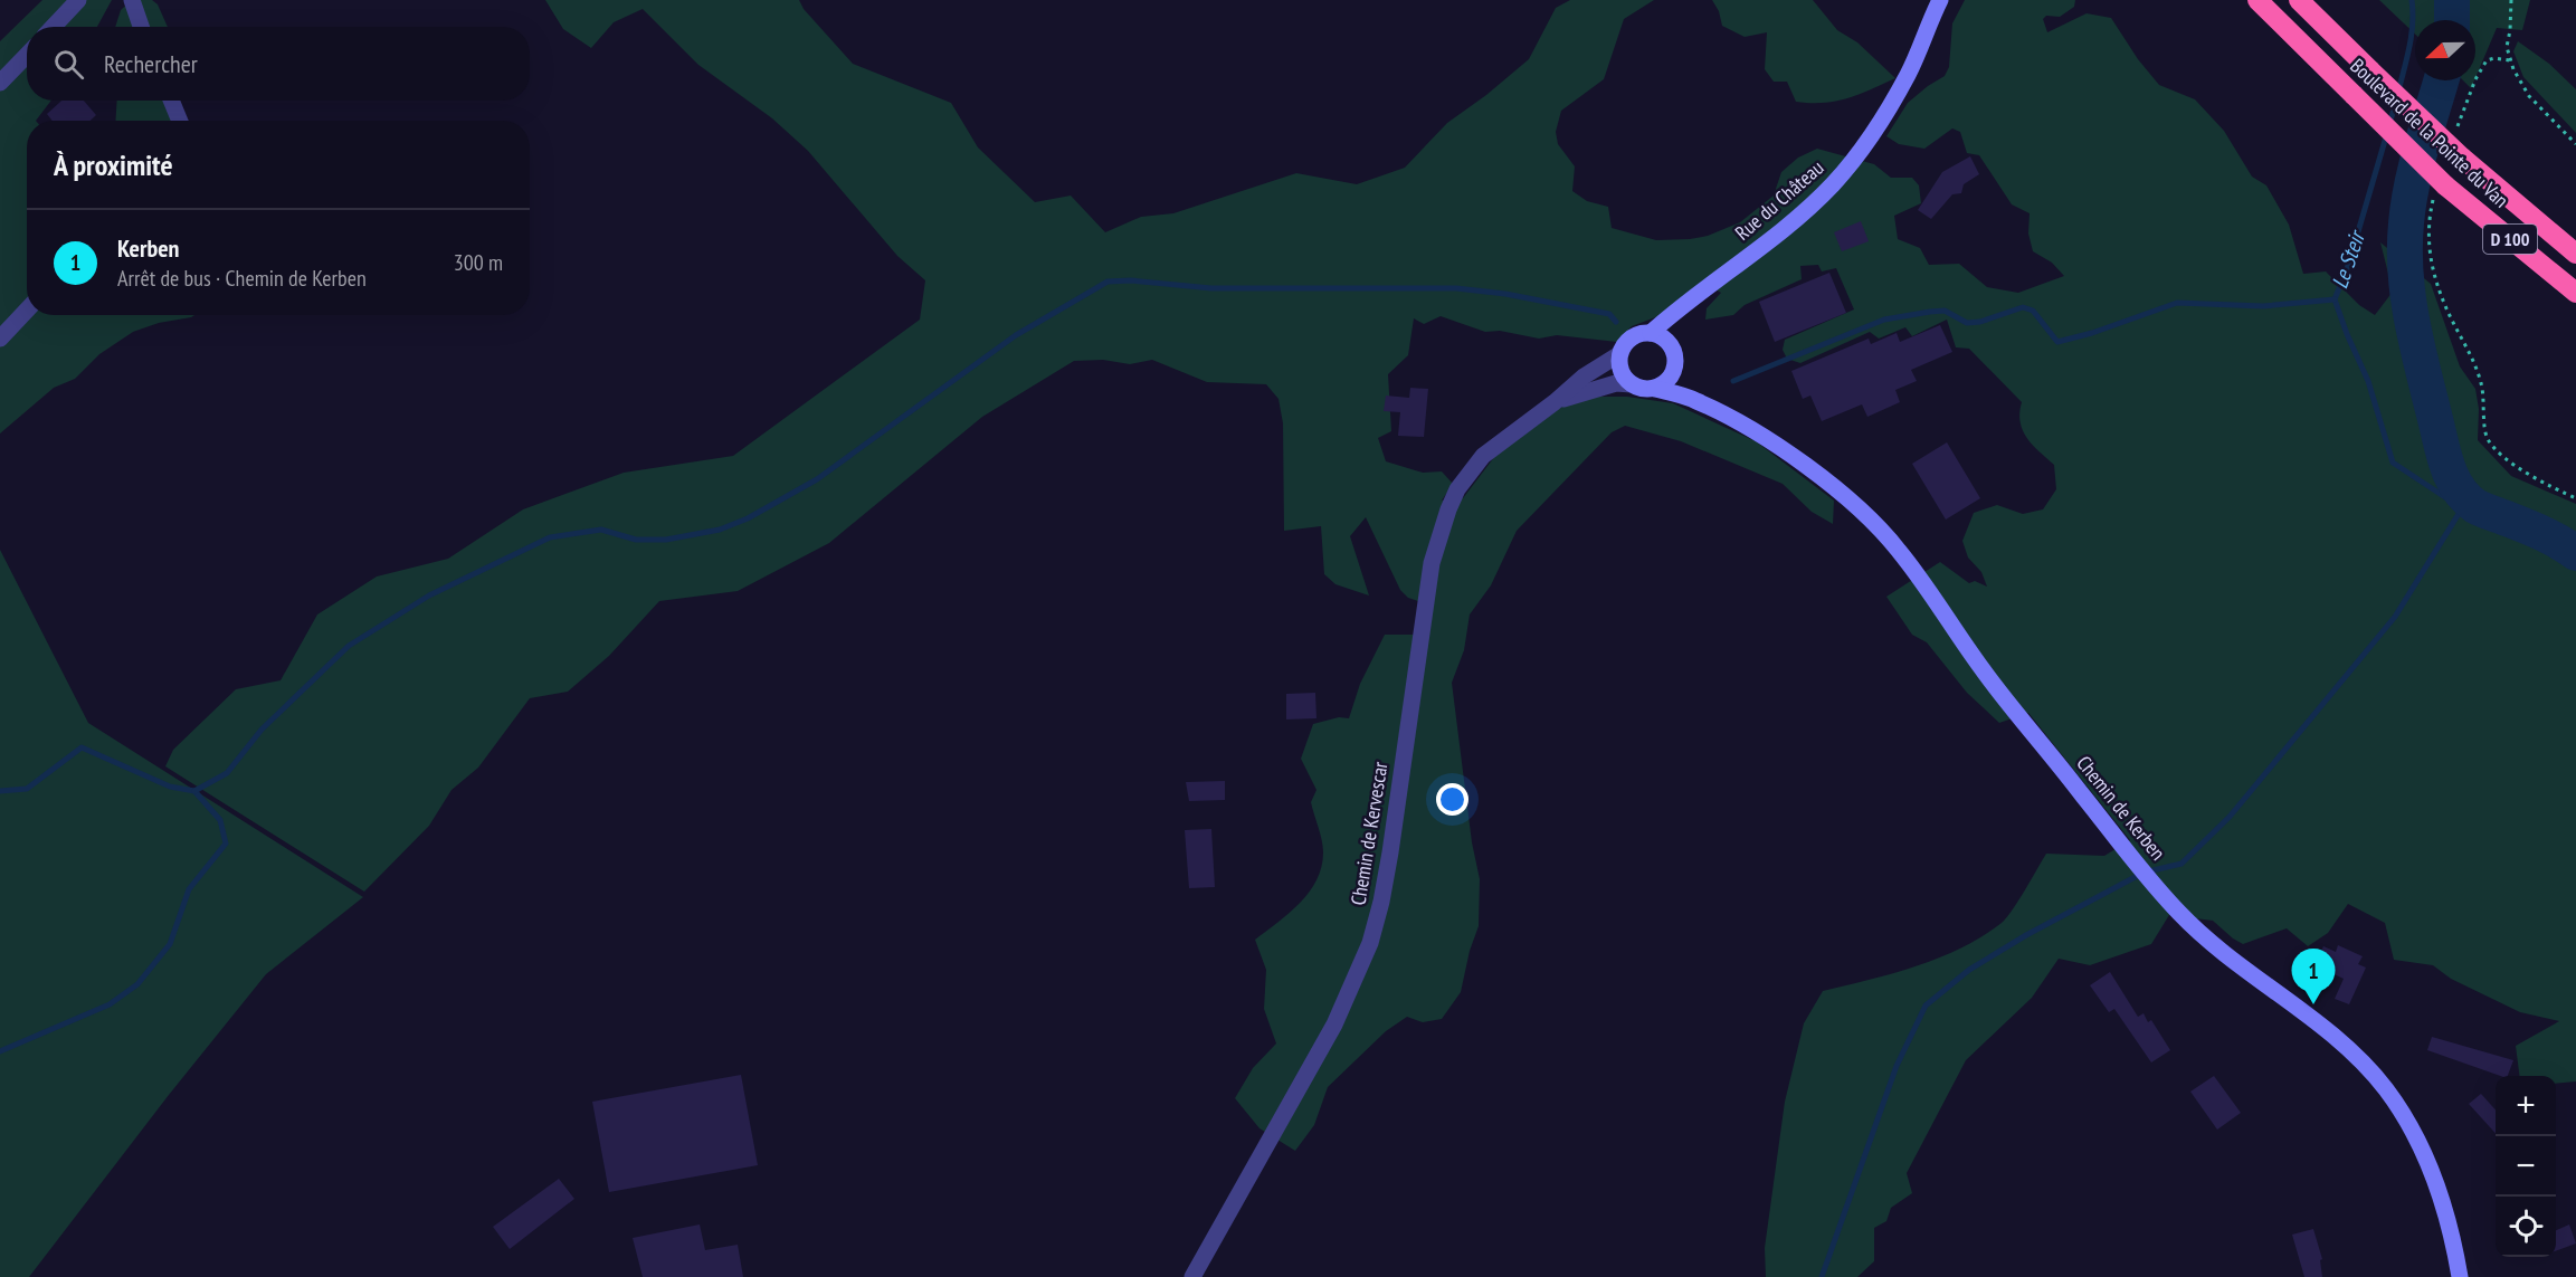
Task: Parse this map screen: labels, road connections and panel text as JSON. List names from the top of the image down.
{
  "streets": {
    "highway": ["Boulevard de la Pointe du Van", "D 100"],
    "street": ["Rue du Château", "Chemin de Kerben", "Chemin de Kervescar"]
  },
  "crossings": [
    ["Rue du Château", "Chemin de Kerben"],
    ["Rue du Château", "Chemin de Kervescar"],
    ["Chemin de Kerben", "Chemin de Kervescar"]
  ],
  "water": ["Le Steir"],
  "north": "left",
  "page": {
    "search": "Rechercher",
    "heading": "À proximité",
    "list": [
      {
        "mark": "1",
        "name": "Kerben",
        "note": "Arrêt de bus · Chemin de Kerben",
        "value": "300 m"
      }
    ],
    "pins": "1",
    "map_buttons": ["+", "−"]
  }
}
